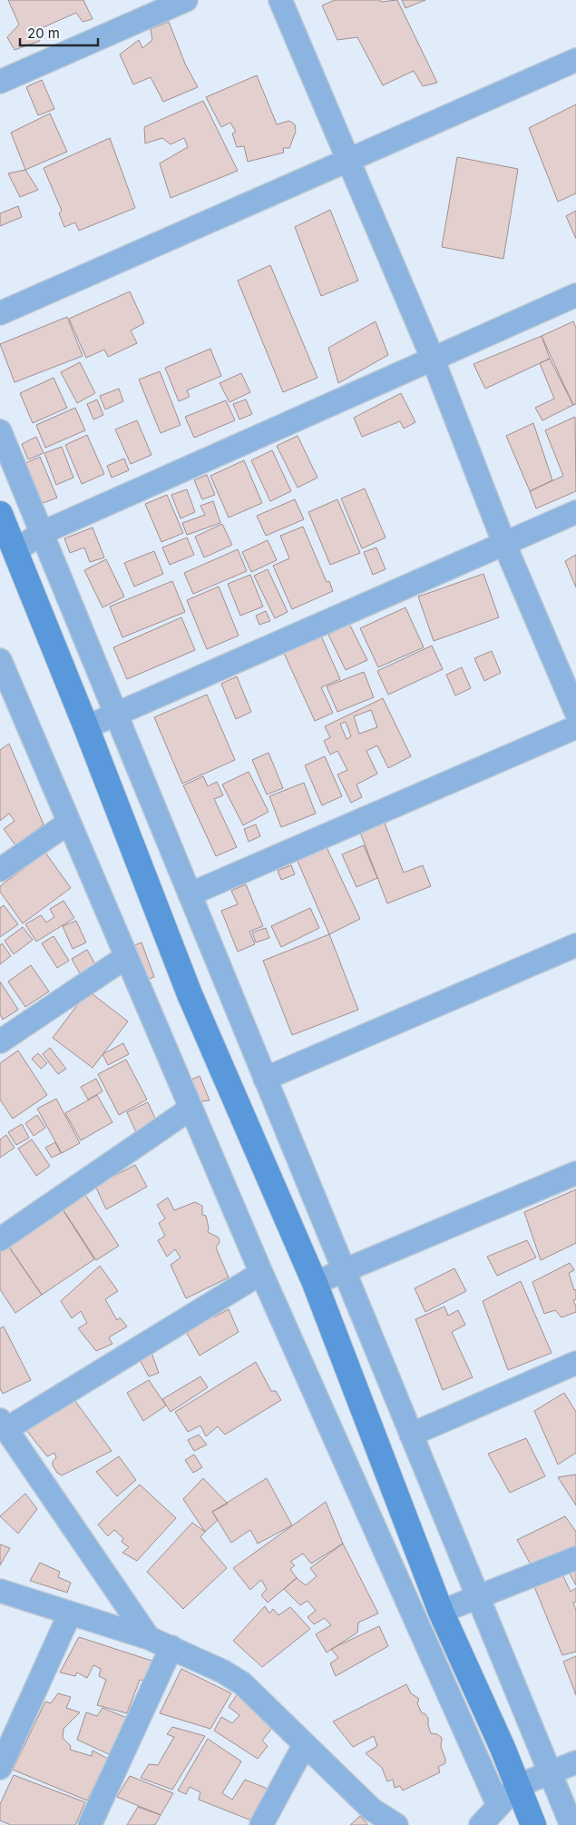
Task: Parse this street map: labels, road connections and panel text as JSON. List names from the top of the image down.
{
  "scale_bar": "20 m"
}
